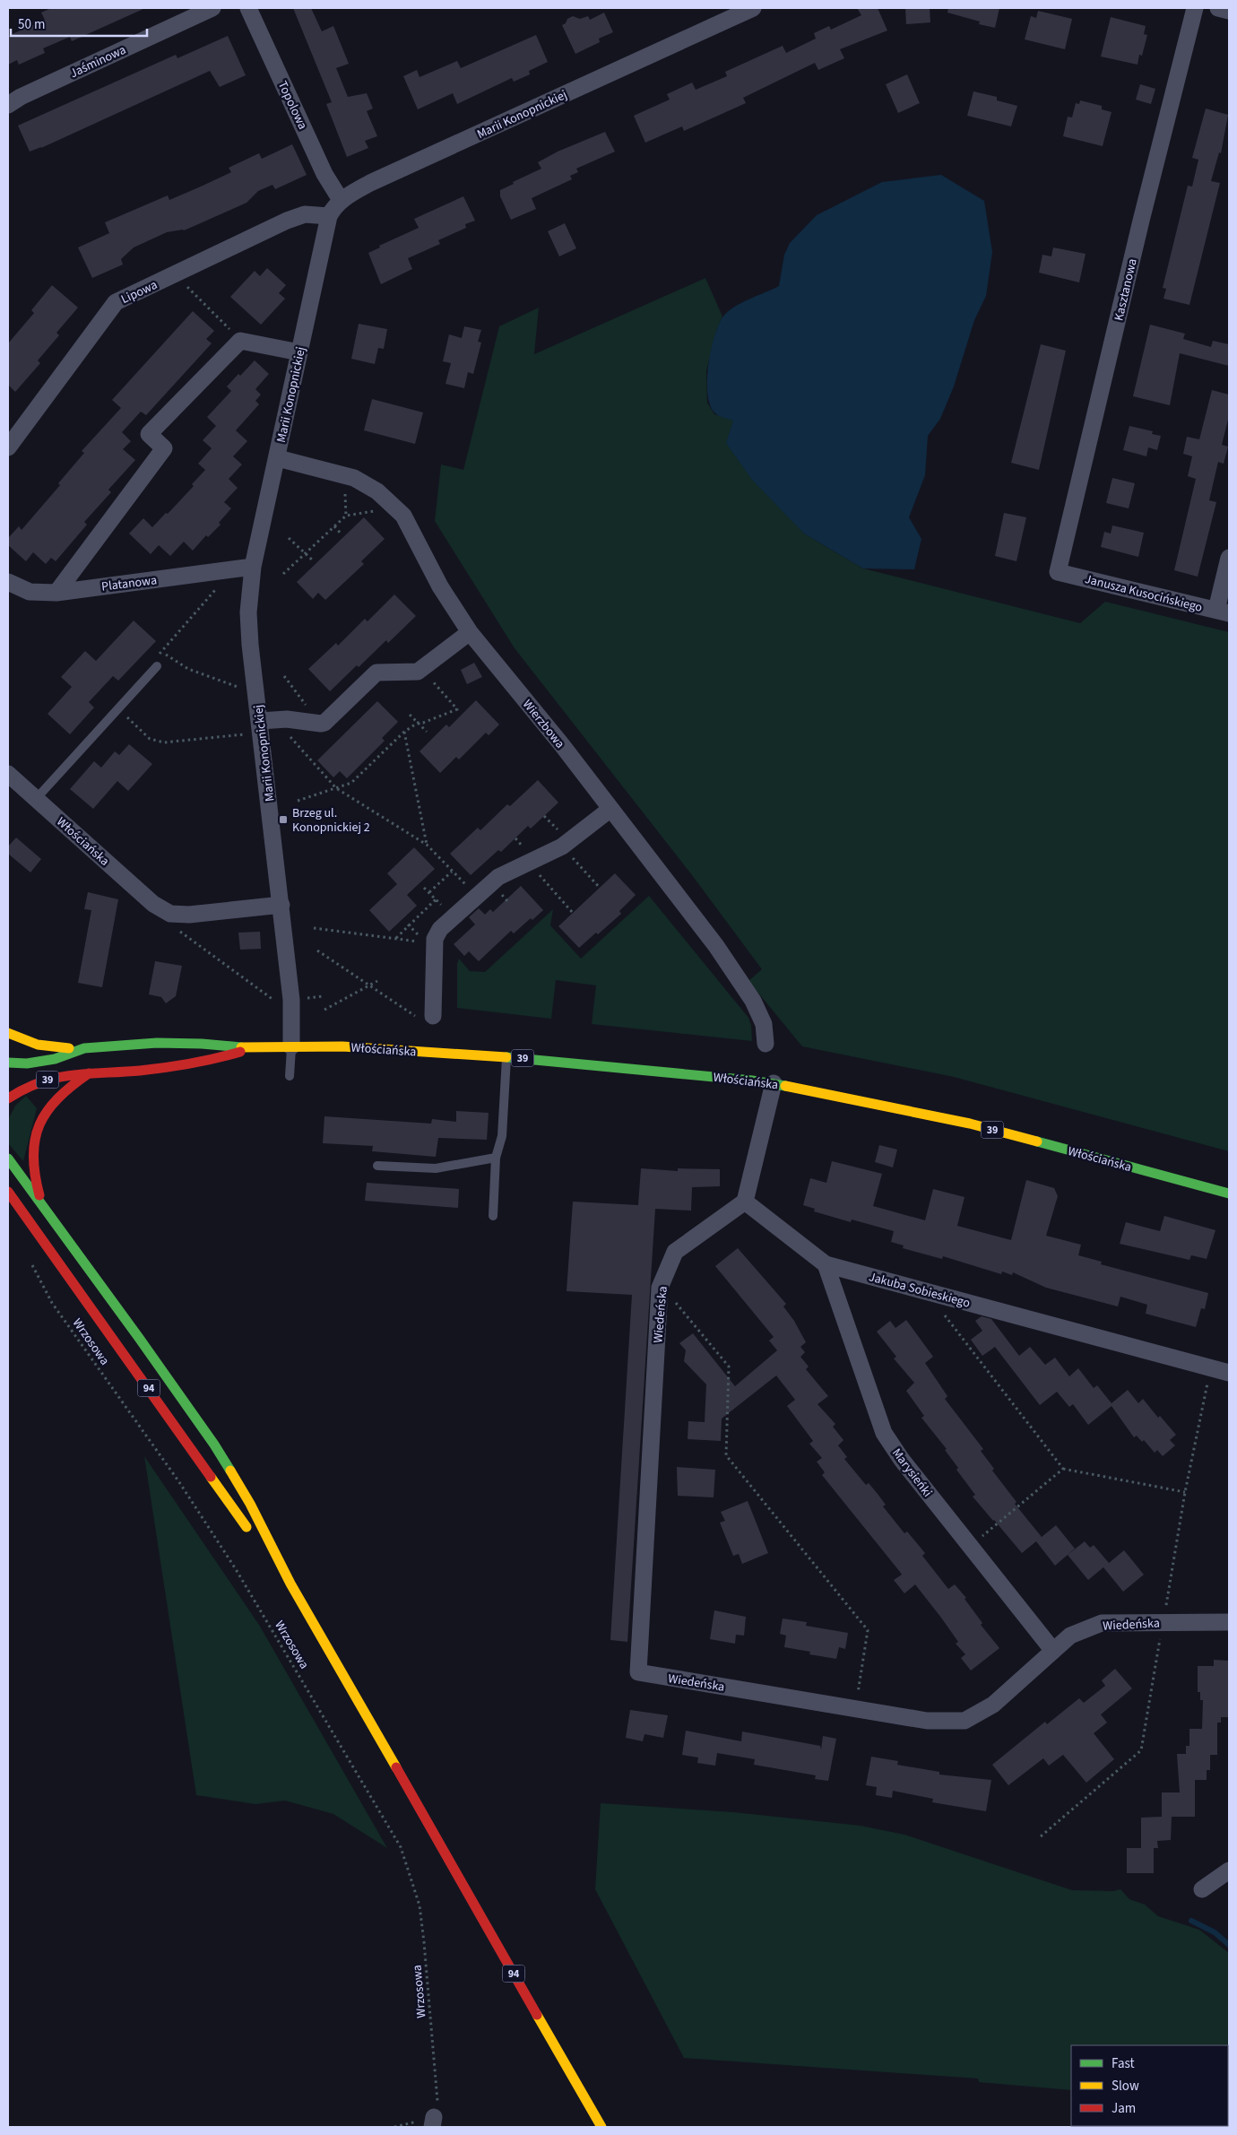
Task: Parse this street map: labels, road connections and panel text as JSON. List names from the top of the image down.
{
  "streets": {
    "main road": ["Włościańska", "39", "94"],
    "street": [
      "Jaśminowa",
      "Topolowa",
      "Marii Konopnickiej",
      "Kasztanowa",
      "Lipowa",
      "Platanowa",
      "Janusza Kusocińskiego",
      "Wierzbowa",
      "Jakuba Sobieskiego",
      "Wiedeńska",
      "Marysieńki"
    ],
    "path": ["Wrzosowa"]
  },
  "crossings": [
    ["Topolowa", "Marii Konopnickiej"],
    ["Marii Konopnickiej", "Lipowa"],
    ["Marii Konopnickiej", "Platanowa"],
    ["Marii Konopnickiej", "Wierzbowa"],
    ["Marii Konopnickiej", "Włościańska"],
    ["Kasztanowa", "Janusza Kusocińskiego"],
    ["Jakuba Sobieskiego", "Wiedeńska"],
    ["Jakuba Sobieskiego", "Marysieńki"],
    ["Wiedeńska", "Marysieńki"]
  ],
  "places": {
    "transit": ["Brzeg ul. Konopnickiej 2"]
  },
  "legend": ["Fast", "Slow", "Jam"],
  "scale_bar": "50 m"
}
